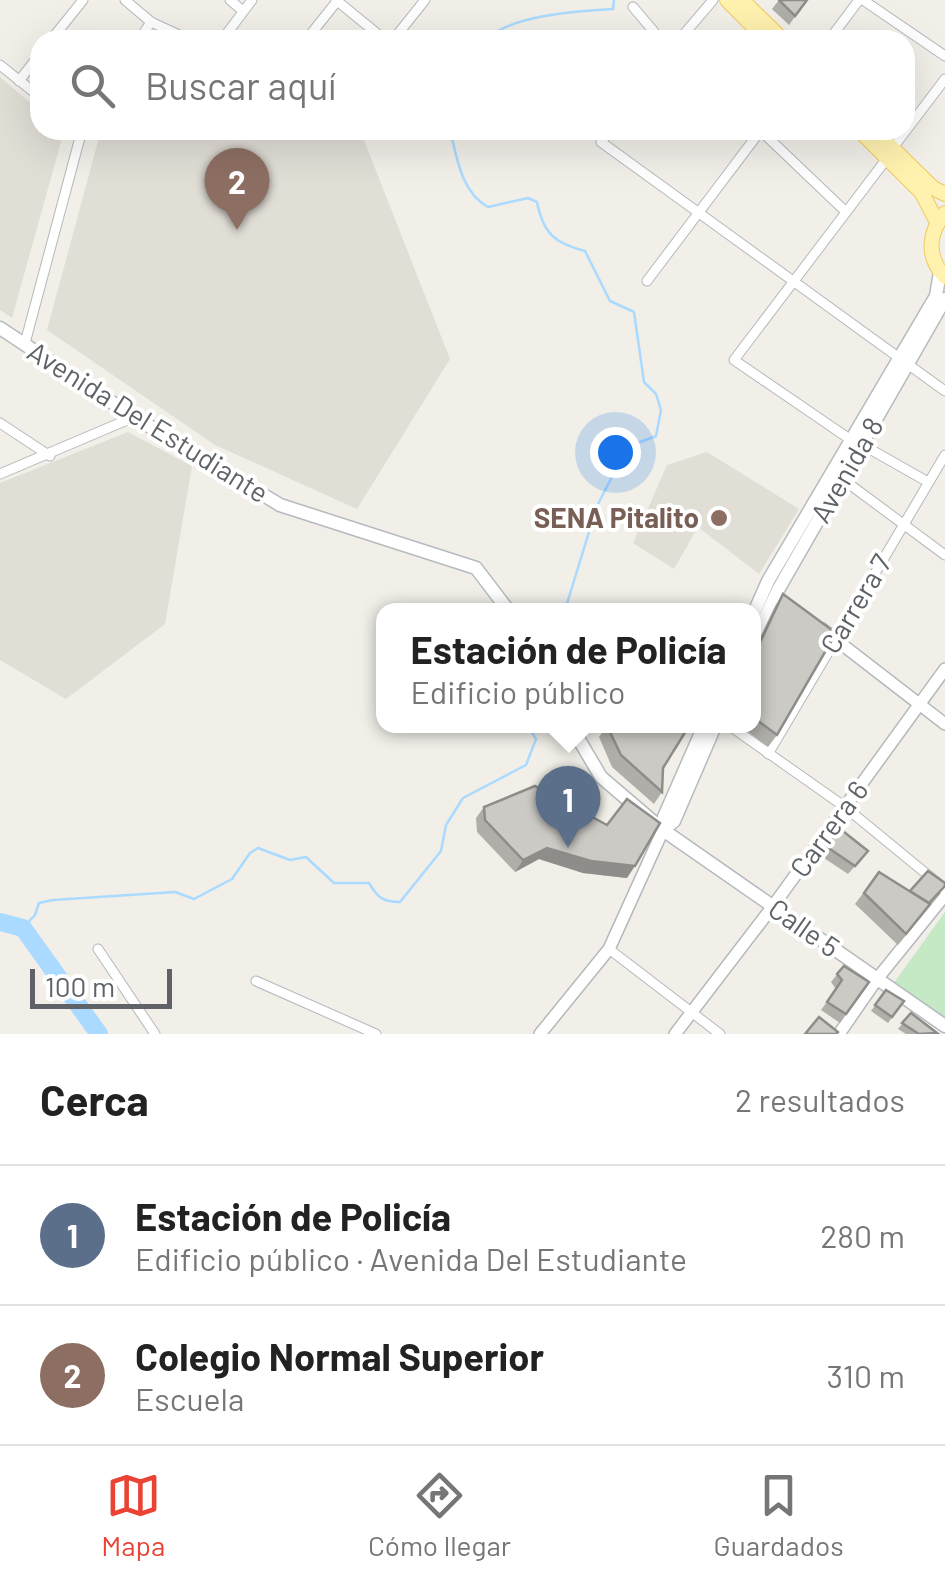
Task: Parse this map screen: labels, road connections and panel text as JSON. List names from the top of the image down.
{
  "streets": {
    "main road": ["Avenida Del Estudiante", "Avenida 8", "Calle 5"],
    "street": ["Carrera 7", "Carrera 6"]
  },
  "crossings": [
    ["Carrera 6", "Calle 5"]
  ],
  "places": ["SENA Pitalito"],
  "scale_bar": "100 m",
  "page": {
    "search": "Buscar aquí",
    "pins": ["2", "1"],
    "popup": ["Estación de Policía", "Edificio público"],
    "scale": "100 m",
    "heading": ["Cerca", "2 resultados"],
    "list": [
      {
        "mark": "1",
        "name": "Estación de Policía",
        "note": "Edificio público · Avenida Del Estudiante",
        "value": "280 m"
      },
      {
        "mark": "2",
        "name": "Colegio Normal Superior",
        "note": "Escuela",
        "value": "310 m"
      }
    ],
    "nav": ["Mapa", "Cómo llegar", "Guardados"]
  }
}
